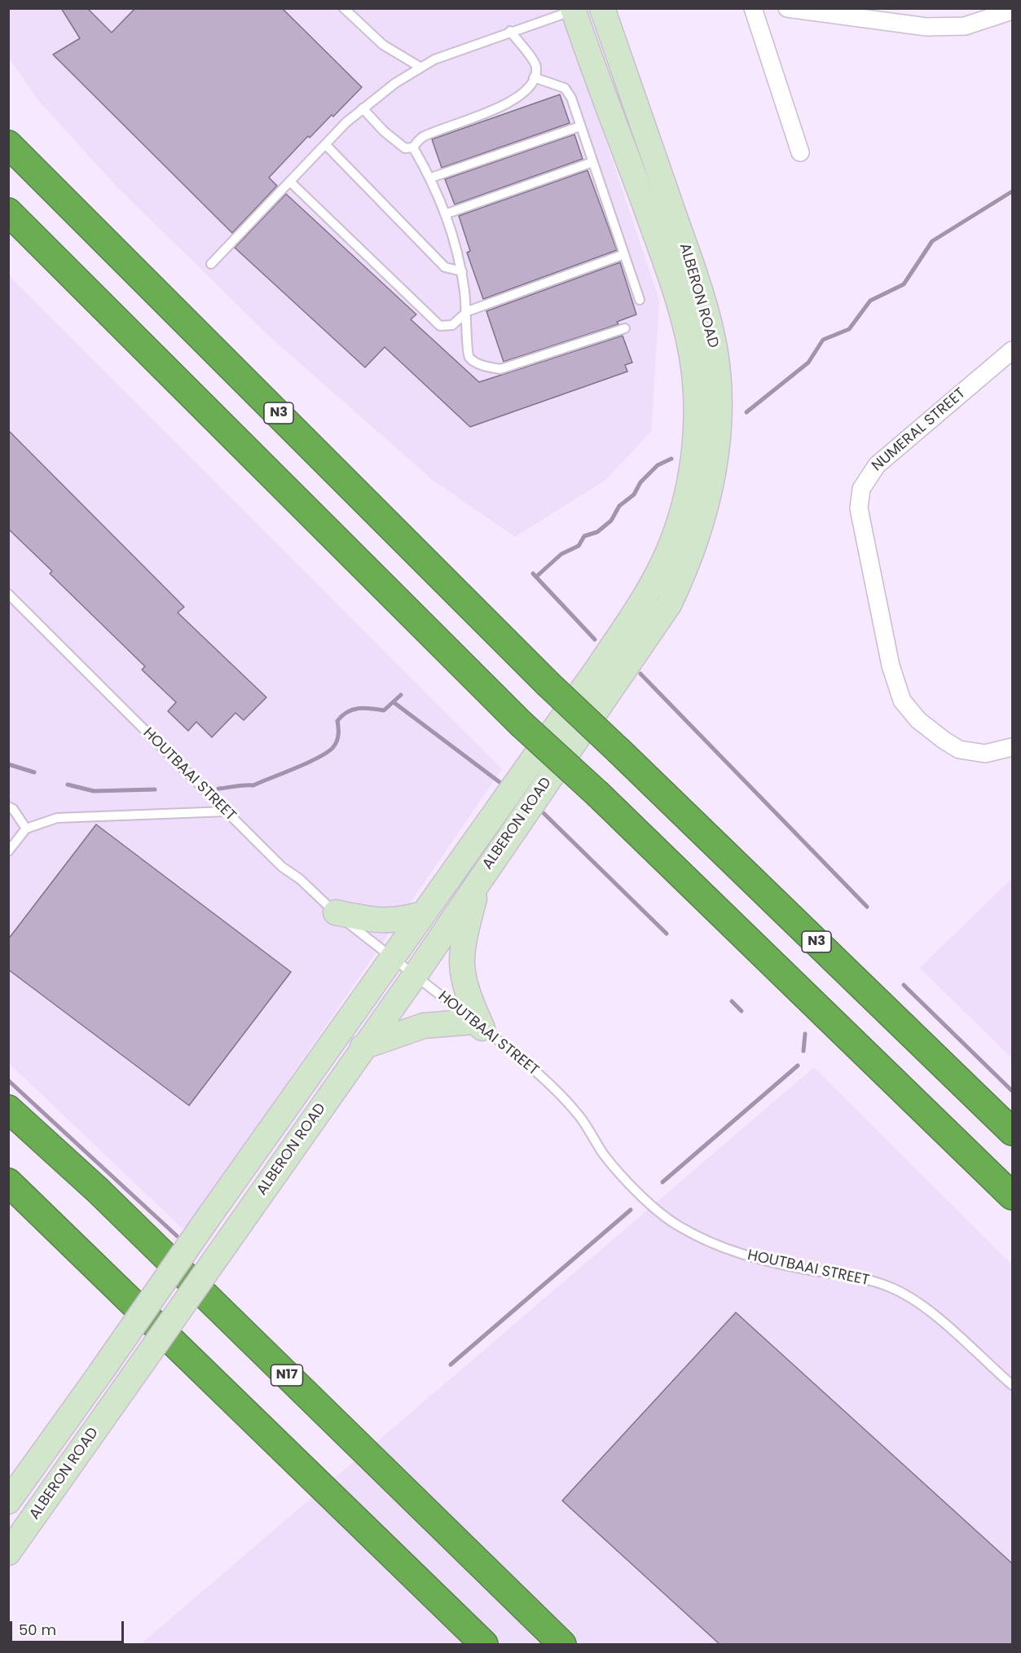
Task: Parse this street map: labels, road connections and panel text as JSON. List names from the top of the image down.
{
  "streets": {
    "highway": ["N3", "N17"],
    "main road": ["ALBERON ROAD"],
    "street": ["NUMERAL STREET"],
    "lane": ["HOUTBAAI STREET"]
  },
  "crossings": [
    ["ALBERON ROAD", "HOUTBAAI STREET"]
  ],
  "scale_bar": "50 m"
}
